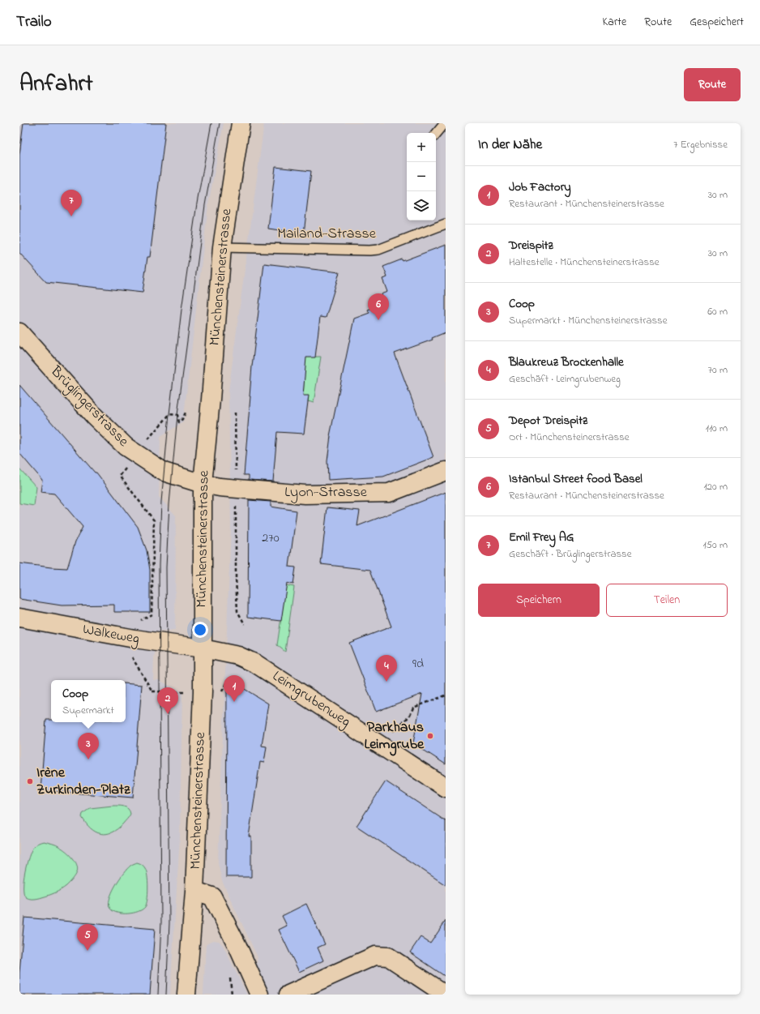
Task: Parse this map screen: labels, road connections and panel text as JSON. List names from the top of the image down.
{
  "streets": {
    "main road": [
      "Münchensteinerstrasse",
      "Brüglingerstrasse",
      "Lyon-Strasse",
      "Walkeweg",
      "Leimgrubenweg"
    ],
    "lane": ["Mailand-Strasse"]
  },
  "crossings": [
    ["Mailand-Strasse", "Münchensteinerstrasse"],
    ["Münchensteinerstrasse", "Brüglingerstrasse"],
    ["Münchensteinerstrasse", "Lyon-Strasse"],
    ["Münchensteinerstrasse", "Walkeweg"],
    ["Münchensteinerstrasse", "Leimgrubenweg"],
    ["Brüglingerstrasse", "Lyon-Strasse"],
    ["Walkeweg", "Leimgrubenweg"]
  ],
  "places": ["Parkhaus Leimgrube", "Irène Zurkinden-Platz"],
  "house_numbers": ["270", "9d"],
  "page": {
    "header": "Trailo",
    "nav": ["Karte", "Route", "Gespeichert"],
    "title": "Anfahrt",
    "buttons": [
      "Route",
      ["Speichern", "Teilen"]
    ],
    "heading": ["In der Nähe", "7 Ergebnisse"],
    "map_buttons": ["+", "−"],
    "list": [
      {
        "mark": "1",
        "name": "Job Factory",
        "note": "Restaurant · Münchensteinerstrasse",
        "value": "30 m"
      },
      {
        "mark": "2",
        "name": "Dreispitz",
        "note": "Haltestelle · Münchensteinerstrasse",
        "value": "30 m"
      },
      {
        "mark": "3",
        "name": "Coop",
        "note": "Supermarkt · Münchensteinerstrasse",
        "value": "60 m"
      },
      {
        "mark": "4",
        "name": "Blaukreuz Brockenhalle",
        "note": "Geschäft · Leimgrubenweg",
        "value": "70 m"
      },
      {
        "mark": "5",
        "name": "Depot Dreispitz",
        "note": "Ort · Münchensteinerstrasse",
        "value": "110 m"
      },
      {
        "mark": "6",
        "name": "Istanbul Street food Basel",
        "note": "Restaurant · Münchensteinerstrasse",
        "value": "120 m"
      },
      {
        "mark": "7",
        "name": "Emil Frey AG",
        "note": "Geschäft · Brüglingerstrasse",
        "value": "150 m"
      }
    ],
    "pins": [
      "7",
      "6",
      "4",
      "1",
      "2",
      "3",
      "5"
    ],
    "popup": ["Coop", "Supermarkt"]
  }
}
